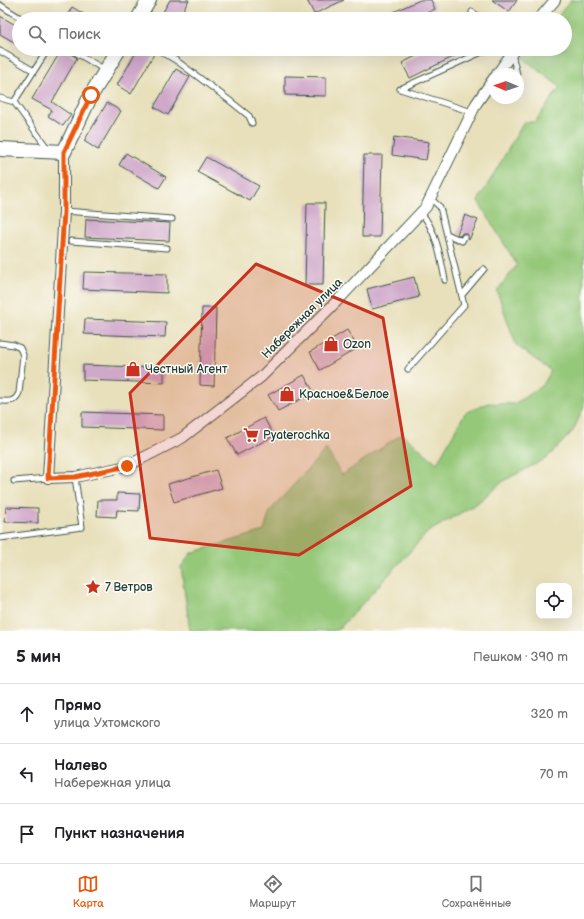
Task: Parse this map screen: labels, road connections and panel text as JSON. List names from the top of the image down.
{
  "streets": {
    "street": ["Набережная улица"]
  },
  "places": {
    "shop": ["Ozon", "Честный Агент", "Красное&Белое"],
    "supermarket": ["Pyaterochka"],
    "place": ["7 Ветров"]
  },
  "north": "left",
  "page": {
    "search": "Поиск",
    "heading": ["5 мин", "Пешком · 390 m"],
    "list": [
      ["Прямо", "улица Ухтомского", "320 m"],
      ["Налево", "Набережная улица", "70 m"],
      "Пункт назначения"
    ],
    "nav": ["Карта", "Маршрут", "Сохранённые"]
  }
}
